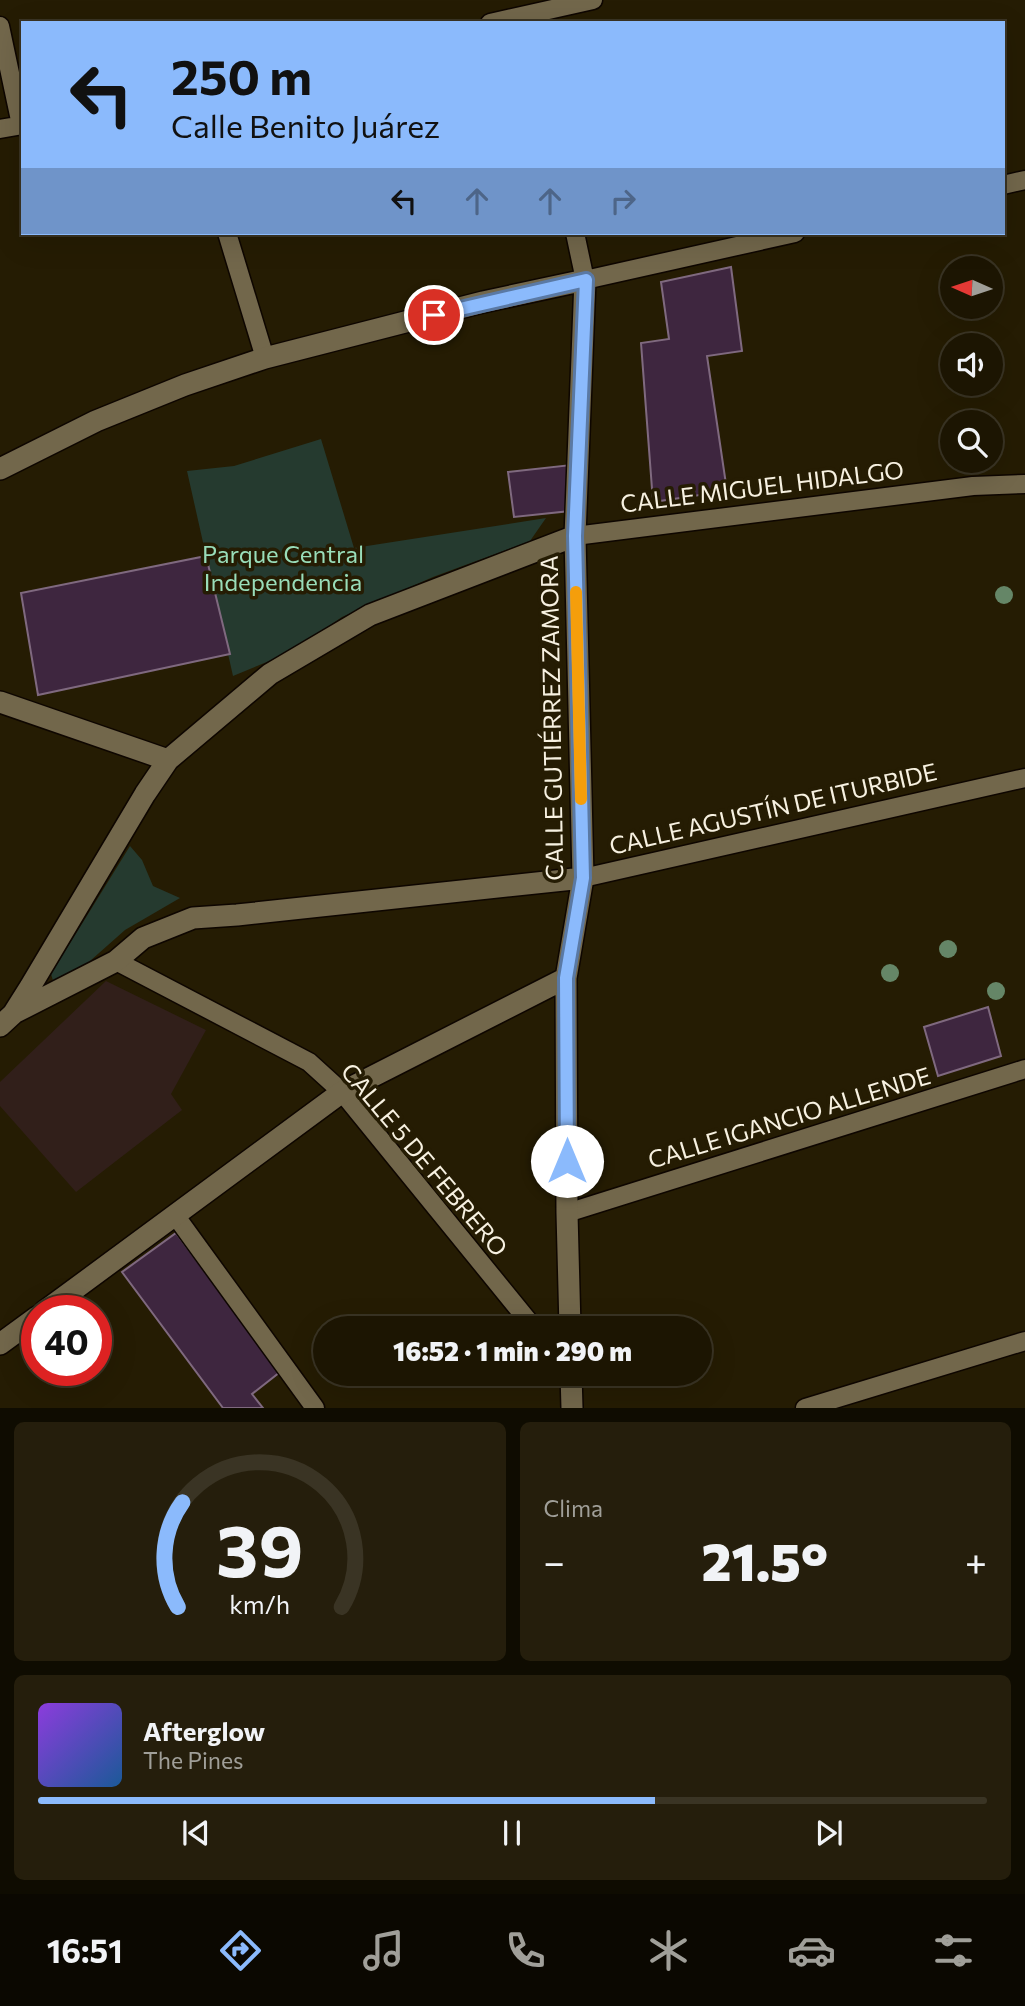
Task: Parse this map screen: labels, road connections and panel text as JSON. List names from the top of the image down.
{
  "streets": {
    "street": [
      "CALLE MIGUEL HIDALGO",
      "CALLE GUTIÉRREZ ZAMORA",
      "CALLE AGUSTÍN DE ITURBIDE",
      "CALLE IGANCIO ALLENDE",
      "CALLE 5 DE FEBRERO"
    ]
  },
  "crossings": [
    ["CALLE MIGUEL HIDALGO", "CALLE GUTIÉRREZ ZAMORA"],
    ["CALLE MIGUEL HIDALGO", "CALLE AGUSTÍN DE ITURBIDE"],
    ["CALLE GUTIÉRREZ ZAMORA", "CALLE AGUSTÍN DE ITURBIDE"],
    ["CALLE GUTIÉRREZ ZAMORA", "CALLE IGANCIO ALLENDE"],
    ["CALLE AGUSTÍN DE ITURBIDE", "CALLE 5 DE FEBRERO"]
  ],
  "parks": ["Parque Central Independencia"],
  "north": "left",
  "page": {
    "turn": ["250 m", "Calle Benito Juárez"],
    "limit": "40",
    "trip": "16:52 · 1 min · 290 m",
    "tile": "Clima",
    "heat": ["−", "21.5°", "+"],
    "song": ["Afterglow", "The Pines"],
    "tabs": "16:51",
    "gauge": ["39", "km/h"]
  }
}
